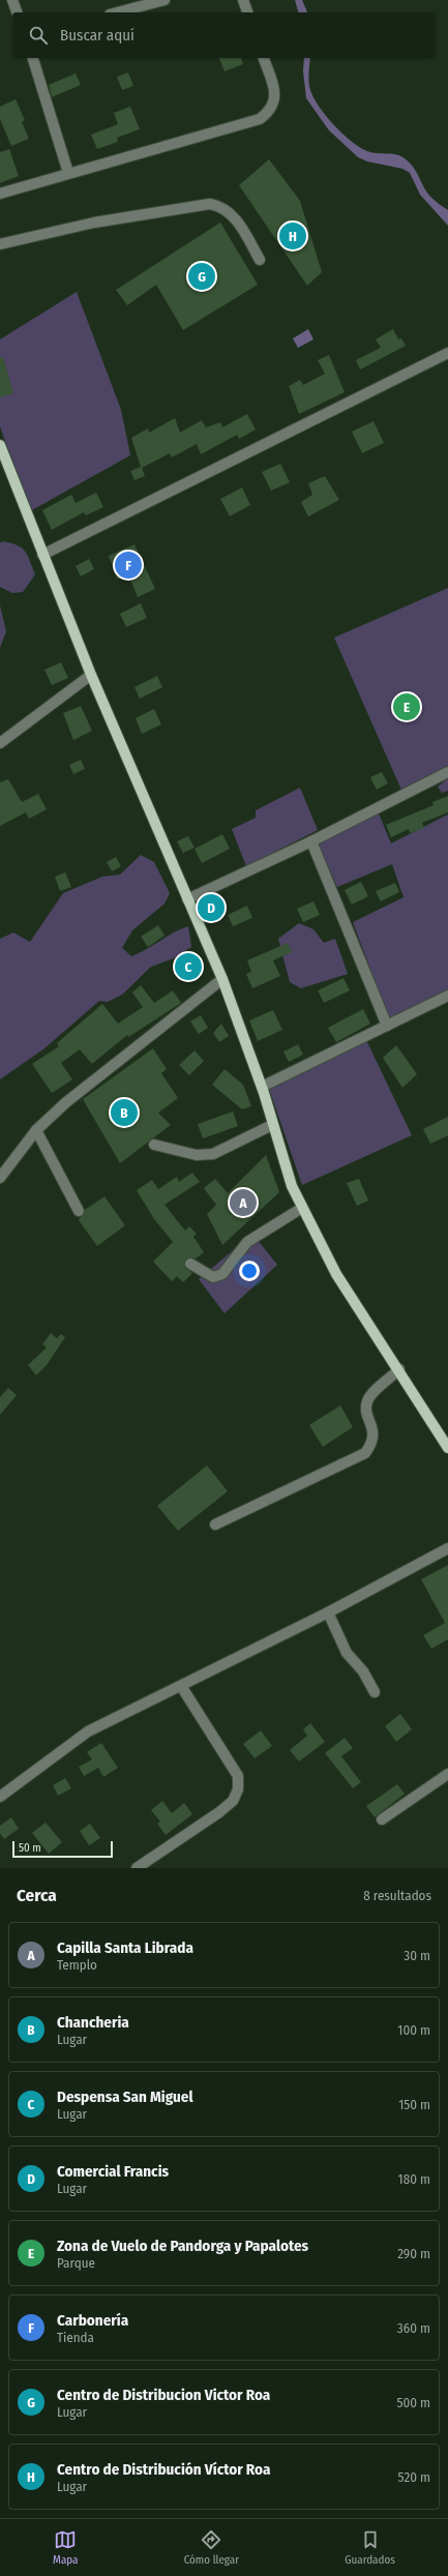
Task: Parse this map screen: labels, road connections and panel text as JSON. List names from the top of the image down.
{
  "scale_bar": "50 m",
  "page": {
    "search": "Buscar aquí",
    "pins": [
      "H",
      "G",
      "F",
      "E",
      "D",
      "C",
      "B",
      "A"
    ],
    "scale": "50 m",
    "heading": ["Cerca", "8 resultados"],
    "list": [
      {
        "mark": "A",
        "name": "Capilla Santa Librada",
        "note": "Templo",
        "value": "30 m"
      },
      {
        "mark": "B",
        "name": "Chancheria",
        "note": "Lugar",
        "value": "100 m"
      },
      {
        "mark": "C",
        "name": "Despensa San Miguel",
        "note": "Lugar",
        "value": "150 m"
      },
      {
        "mark": "D",
        "name": "Comercial Francis",
        "note": "Lugar",
        "value": "180 m"
      },
      {
        "mark": "E",
        "name": "Zona de Vuelo de Pandorga y Papalotes",
        "note": "Parque",
        "value": "290 m"
      },
      {
        "mark": "F",
        "name": "Carbonería",
        "note": "Tienda",
        "value": "360 m"
      },
      {
        "mark": "G",
        "name": "Centro de Distribucion Victor Roa",
        "note": "Lugar",
        "value": "500 m"
      },
      {
        "mark": "H",
        "name": "Centro de Distribución Víctor Roa",
        "note": "Lugar",
        "value": "520 m"
      }
    ],
    "nav": ["Mapa", "Cómo llegar", "Guardados"]
  }
}
